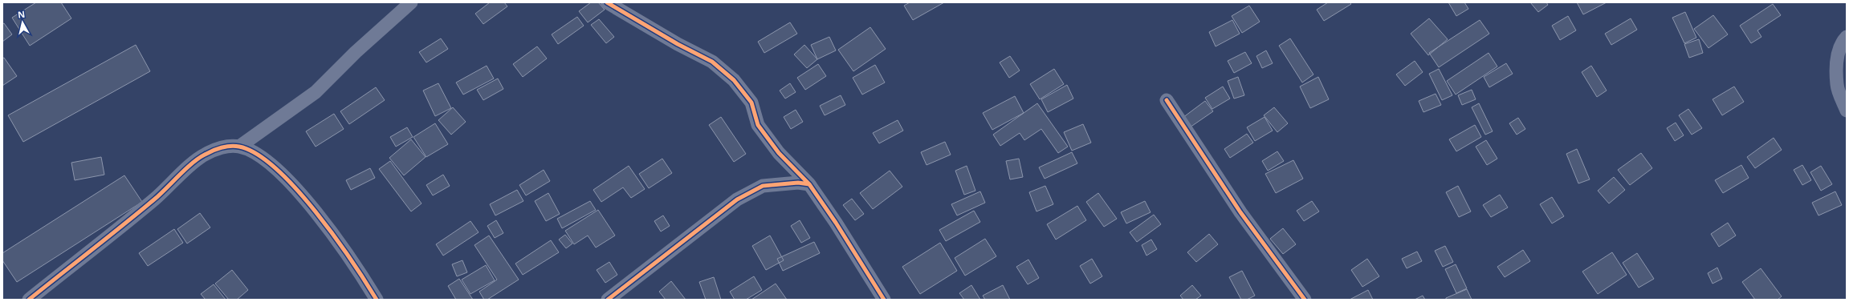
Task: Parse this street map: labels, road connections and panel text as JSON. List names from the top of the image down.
{
  "north": "top"
}
